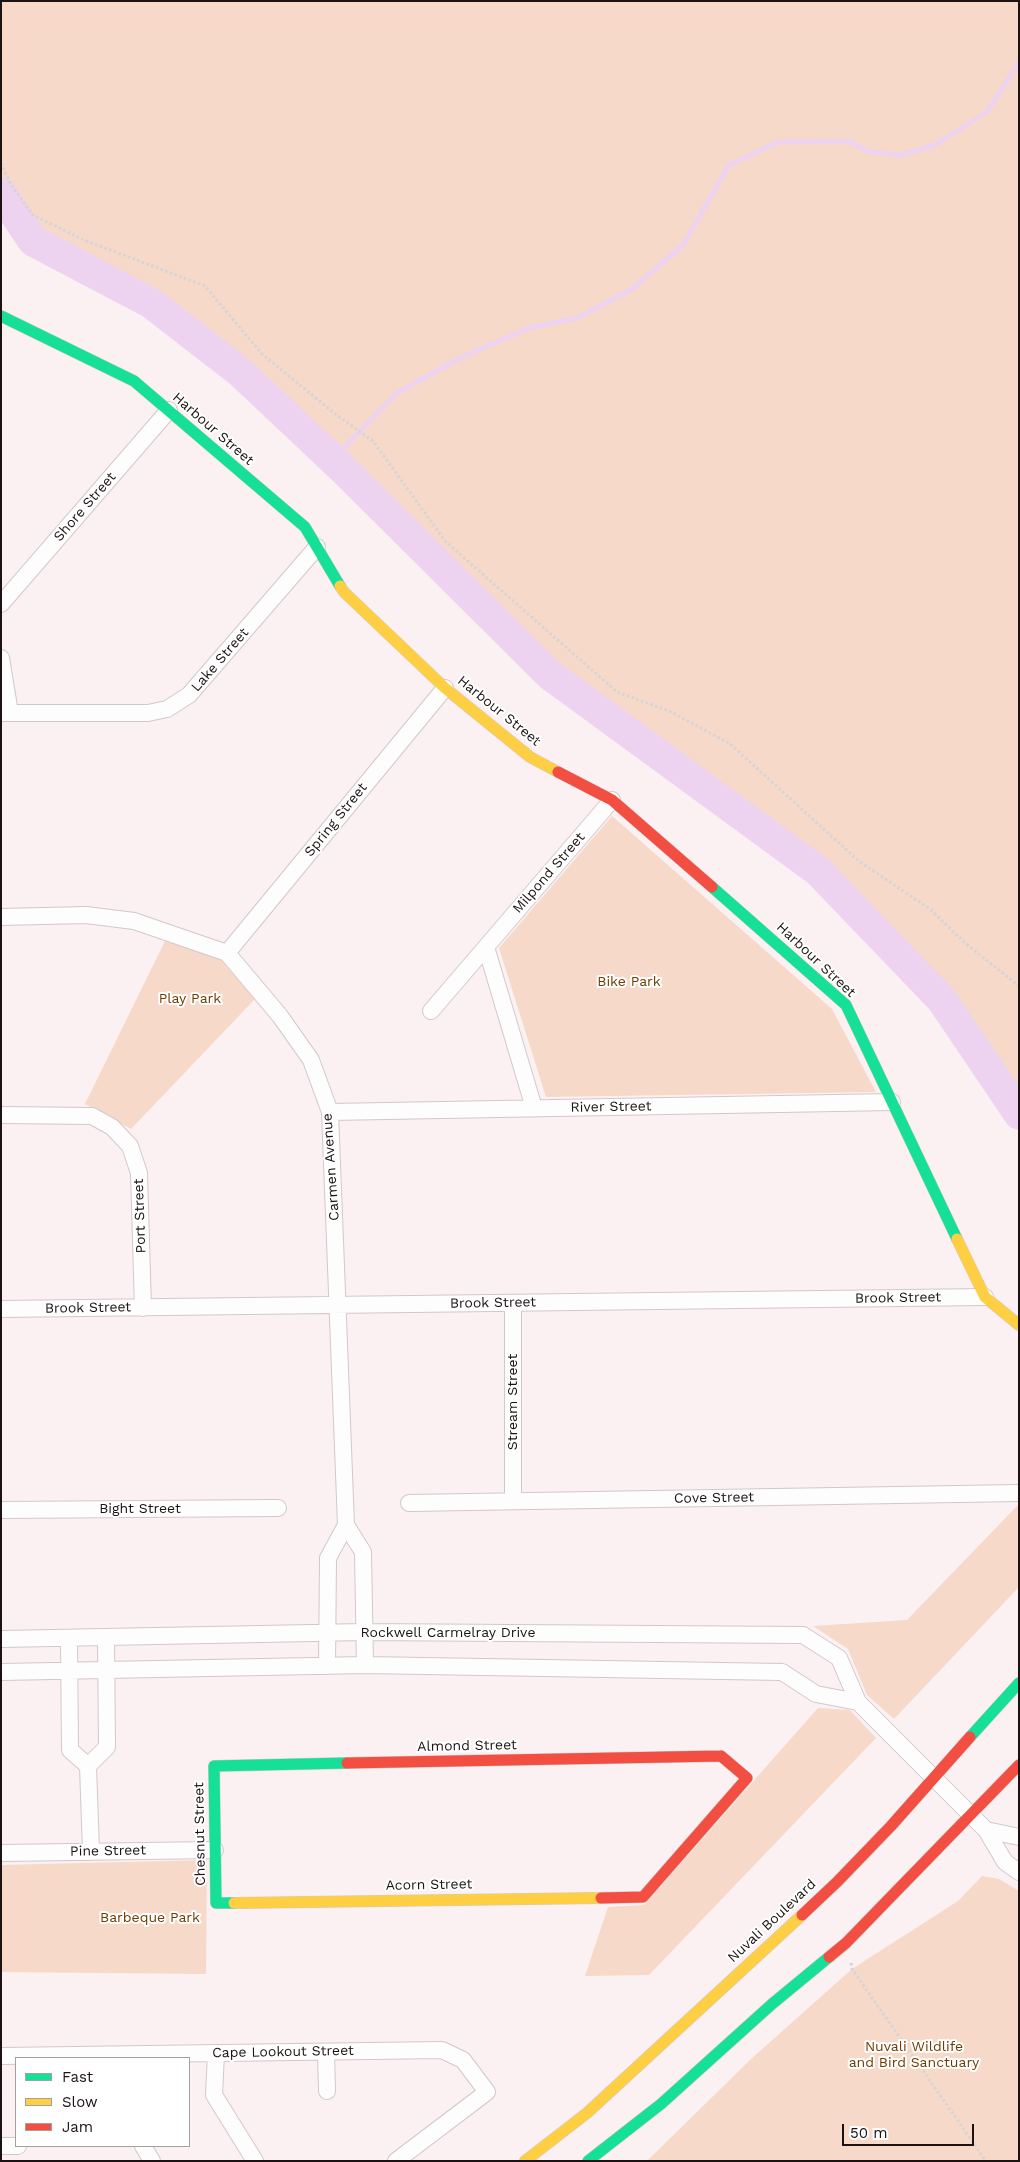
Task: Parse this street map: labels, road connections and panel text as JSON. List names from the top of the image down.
{
  "streets": {
    "street": [
      "Harbour Street",
      "Shore Street",
      "Lake Street",
      "Spring Street",
      "Milpond Street",
      "River Street",
      "Carmen Avenue",
      "Port Street",
      "Brook Street",
      "Stream Street",
      "Cove Street",
      "Bight Street",
      "Rockwell Carmelray Drive",
      "Almond Street",
      "Chesnut Street",
      "Pine Street",
      "Acorn Street",
      "Nuvali Boulevard",
      "Cape Lookout Street"
    ]
  },
  "crossings": [
    ["Harbour Street", "Shore Street"],
    ["Harbour Street", "Lake Street"],
    ["Harbour Street", "Spring Street"],
    ["Harbour Street", "Milpond Street"],
    ["Harbour Street", "River Street"],
    ["Harbour Street", "Brook Street"],
    ["Spring Street", "Carmen Avenue"],
    ["River Street", "Carmen Avenue"],
    ["Carmen Avenue", "Brook Street"],
    ["Port Street", "Brook Street"],
    ["Brook Street", "Stream Street"],
    ["Stream Street", "Cove Street"],
    ["Rockwell Carmelray Drive", "Nuvali Boulevard"],
    ["Almond Street", "Chesnut Street"],
    ["Almond Street", "Acorn Street"],
    ["Chesnut Street", "Pine Street"],
    ["Chesnut Street", "Acorn Street"]
  ],
  "parks": [
    "Bike Park",
    "Play Park",
    "Barbeque Park",
    "Nuvali Wildlife and Bird Sanctuary"
  ],
  "legend": ["Fast", "Slow", "Jam"],
  "scale_bar": "50 m"
}
